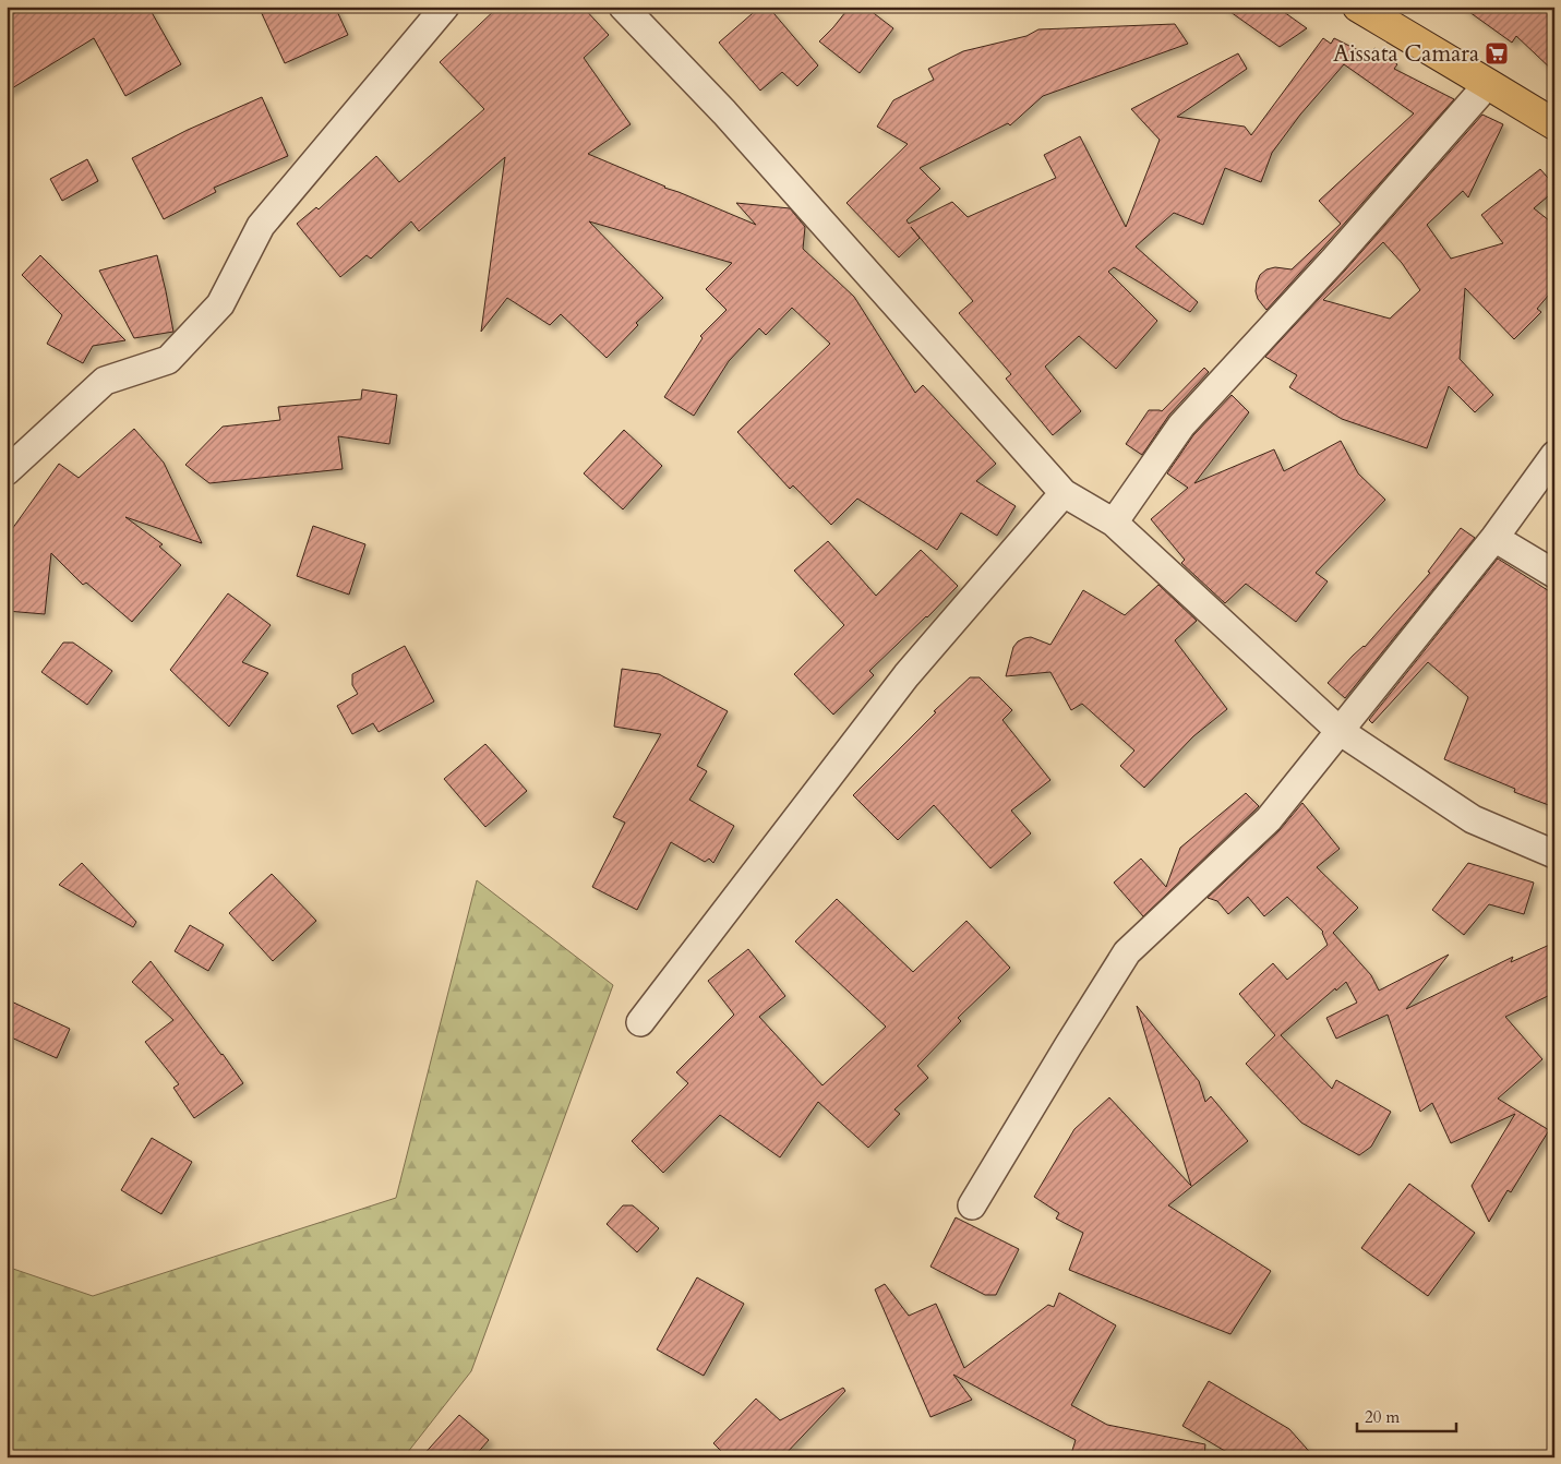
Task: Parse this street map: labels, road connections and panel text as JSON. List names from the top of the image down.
{
  "places": {
    "supermarket": ["Aissata Camara"]
  },
  "scale_bar": "20 m"
}
